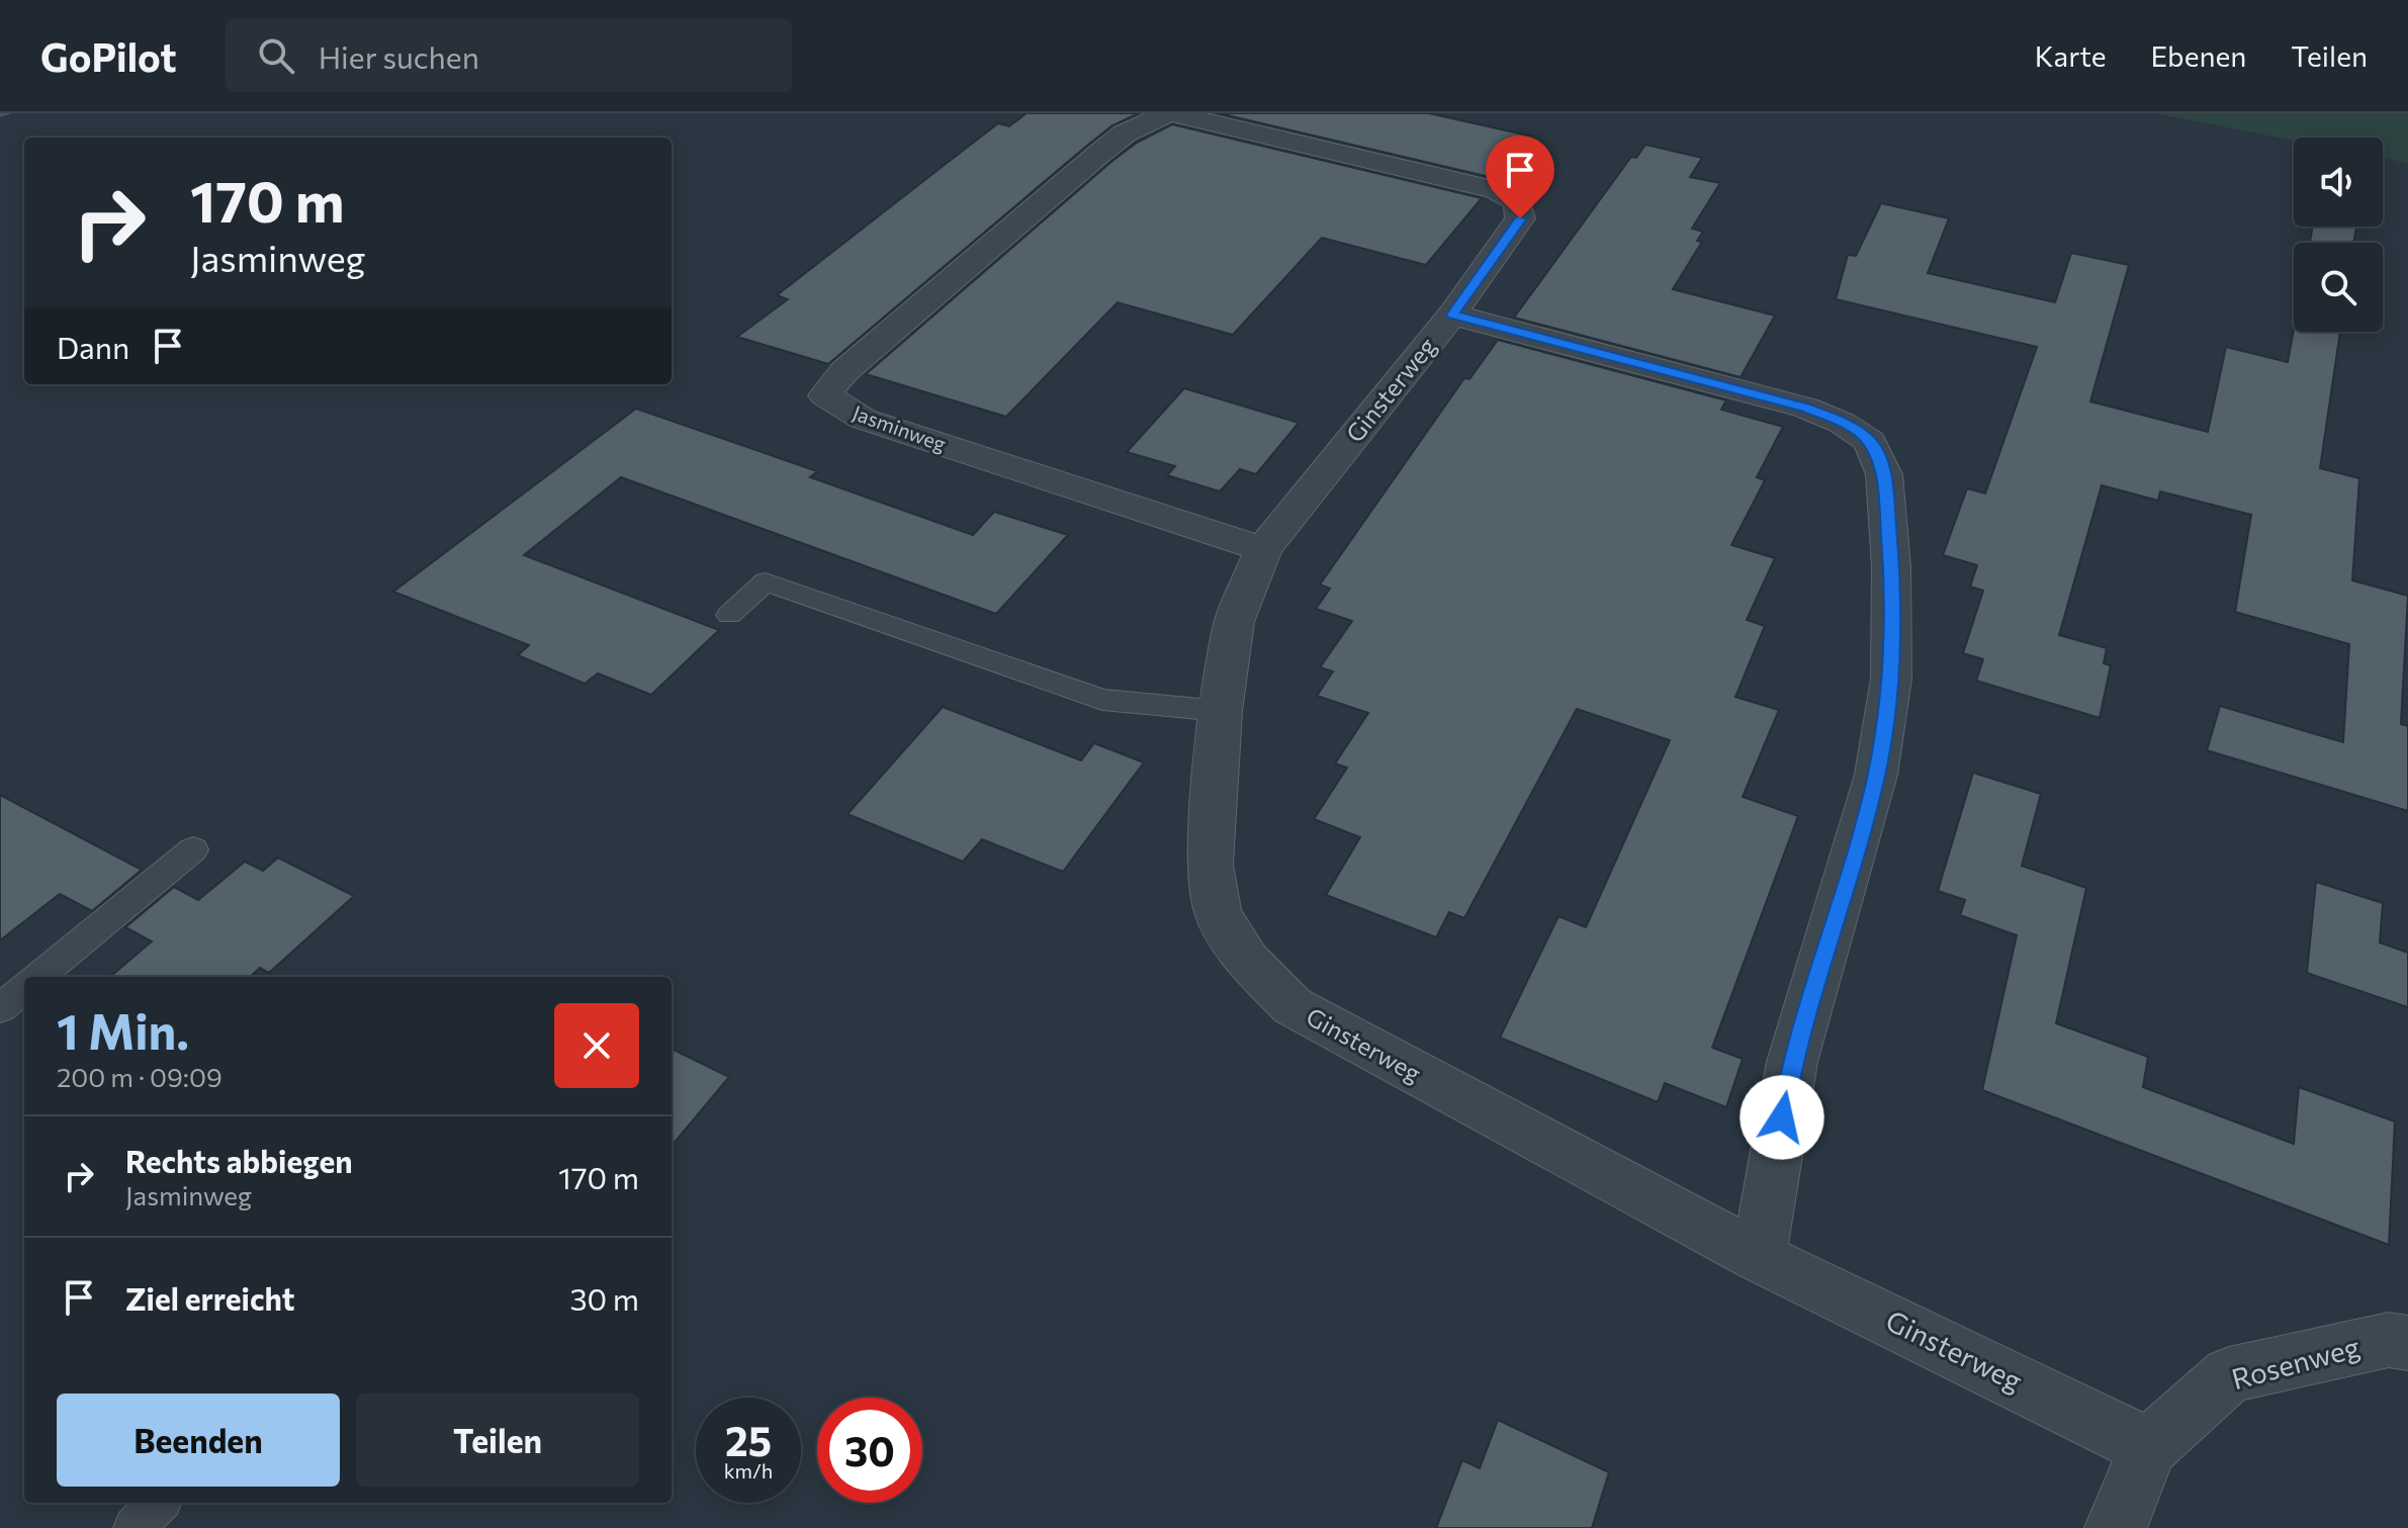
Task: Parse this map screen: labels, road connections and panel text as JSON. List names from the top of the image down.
{
  "streets": {
    "street": ["Ginsterweg", "Jasminweg", "Rosenweg"]
  },
  "crossings": [
    ["Ginsterweg", "Jasminweg"],
    ["Ginsterweg", "Rosenweg"]
  ],
  "page": {
    "header": "GoPilot",
    "search": "Hier suchen",
    "nav": ["Karte", "Ebenen", "Teilen"],
    "turn": ["170 m", "Jasminweg"],
    "then": "Dann",
    "heading": ["1 Min.", "200 m · 09:09"],
    "list": [
      {
        "name": "Rechts abbiegen",
        "note": "Jasminweg",
        "value": "170 m"
      },
      {
        "name": "Ziel erreicht",
        "value": "30 m"
      }
    ],
    "buttons": ["Beenden", "Teilen"],
    "speed": "25 km/h",
    "limit": "30"
  }
}
